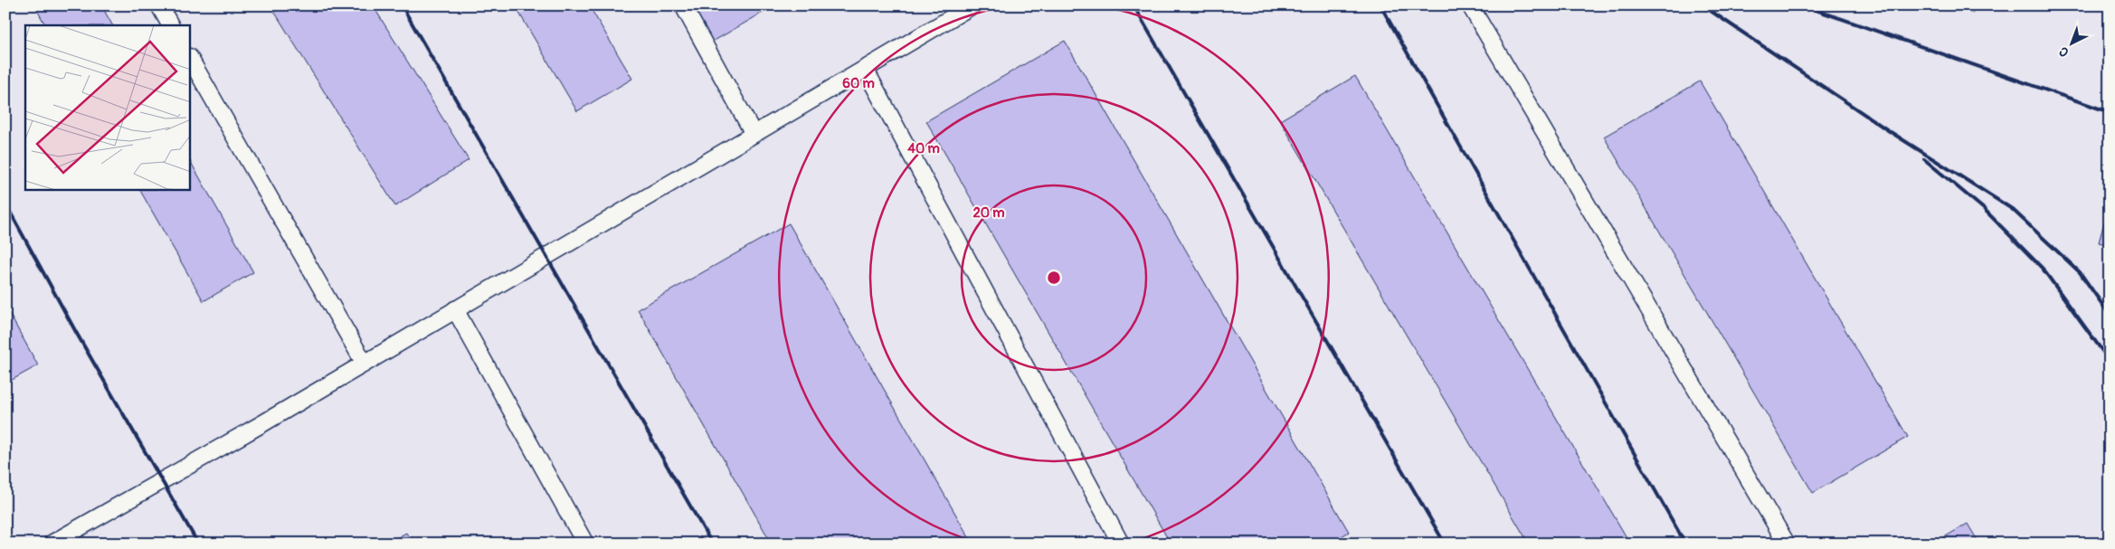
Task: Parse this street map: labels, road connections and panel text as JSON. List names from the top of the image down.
{
  "north": "bottom left",
  "rings": ["60 m", "40 m", "20 m"]
}
